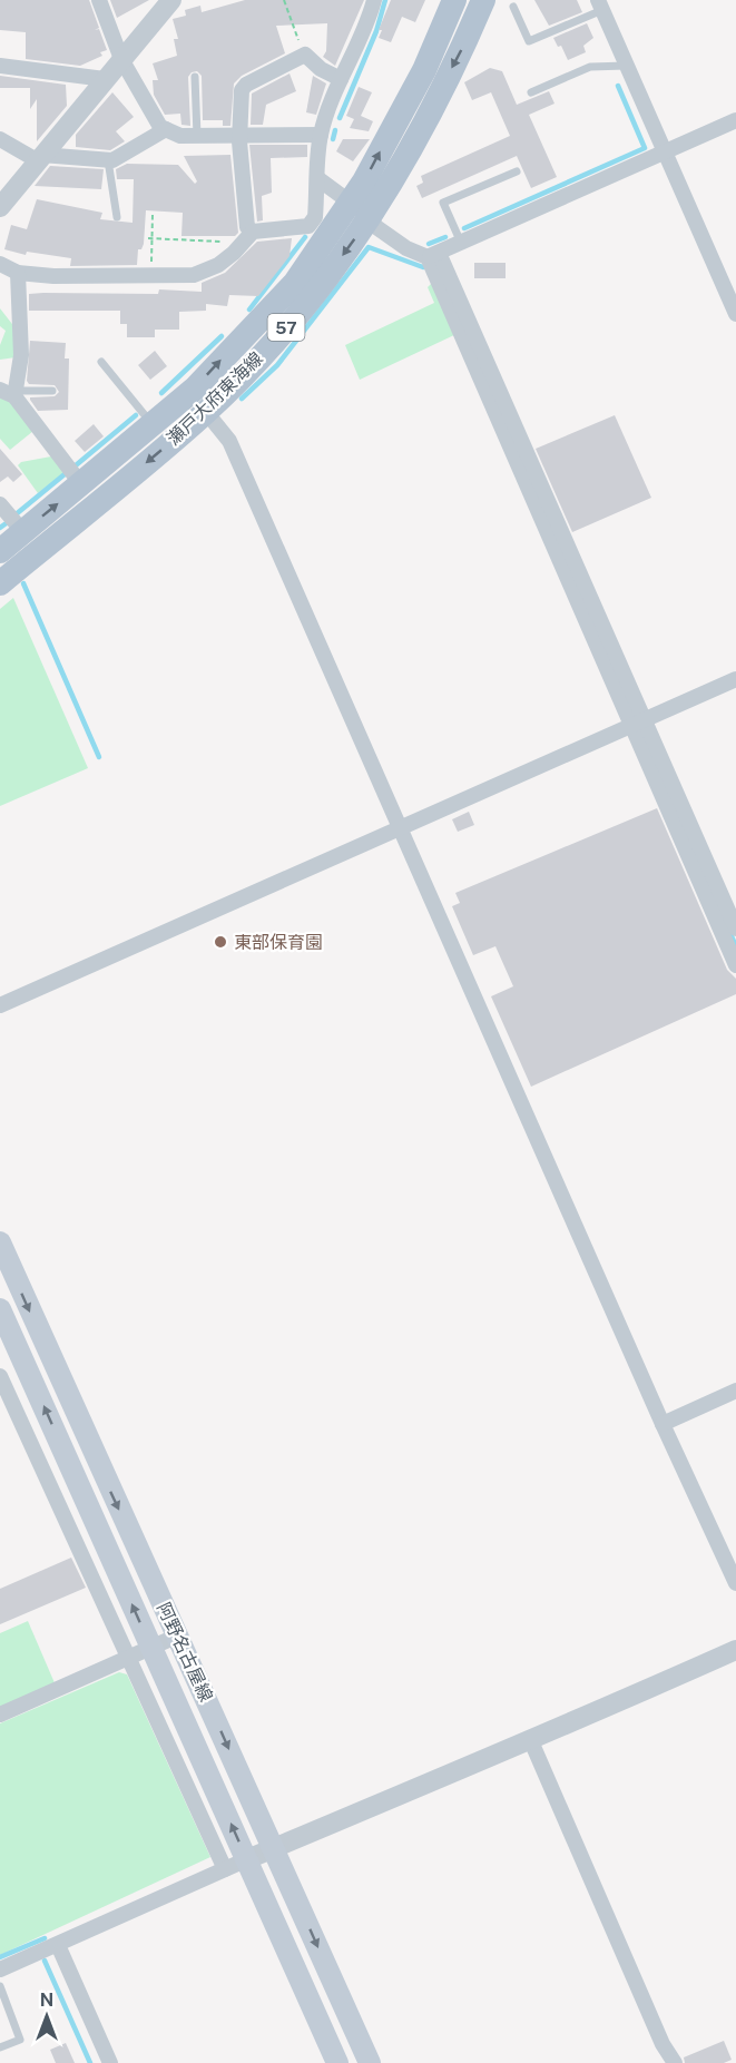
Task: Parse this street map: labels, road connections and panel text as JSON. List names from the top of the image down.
{
  "streets": {
    "main road": ["57", "瀬戸大府東海線", "阿野名古屋線"]
  },
  "places": ["東部保育園"],
  "north": "top"
}
